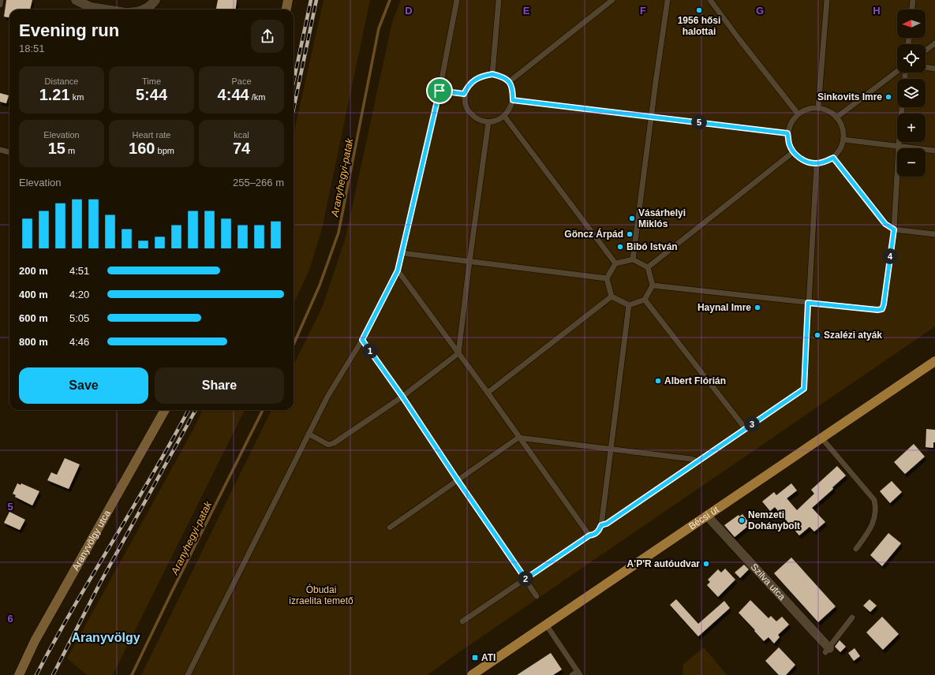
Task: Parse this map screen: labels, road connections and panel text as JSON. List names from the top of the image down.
{
  "streets": {
    "main road": ["Bécsi út"],
    "street": ["Aranyvölgy utca", "Szilva utca"]
  },
  "crossings": [
    ["Bécsi út", "Szilva utca"]
  ],
  "districts": ["Aranyvölgy"],
  "water": ["Aranyhegyi-patak"],
  "parks": ["Óbudai izraelita temető"],
  "places": {
    "other": [
      "1956 hősi halottai",
      "Sinkovits Imre",
      "Vásárhelyi Miklós",
      "Göncz Árpád",
      "Bibó István",
      "Haynal Imre",
      "Szalézi atyák",
      "Albert Flórián",
      "Nemzeti Dohánybolt",
      "A'P'R autóudvar"
    ],
    "transit": ["ATI"]
  },
  "north": "left",
  "page": {
    "map_buttons": ["+", "−"],
    "heading": ["Evening run", "18:51"],
    "stats": [
      ["Distance", "1.21 km"],
      ["Time", "5:44"],
      ["Pace", "4:44 /km"],
      ["Elevation", "15 m"],
      ["Heart rate", "160 bpm"],
      ["kcal", "74"]
    ],
    "pins": [
      "5",
      "4",
      "1",
      "3",
      "2"
    ],
    "chart": ["Elevation", "255–266 m"],
    "list": [
      {
        "name": "200 m",
        "note": "4:51"
      },
      {
        "name": "400 m",
        "note": "4:20"
      },
      {
        "name": "600 m",
        "note": "5:05"
      },
      {
        "name": "800 m",
        "note": "4:46"
      }
    ],
    "buttons": ["Save", "Share"]
  },
  "grid": {
    "columns": [
      "D",
      "E",
      "F",
      "G",
      "H"
    ],
    "rows": ["5", "6"]
  }
}
